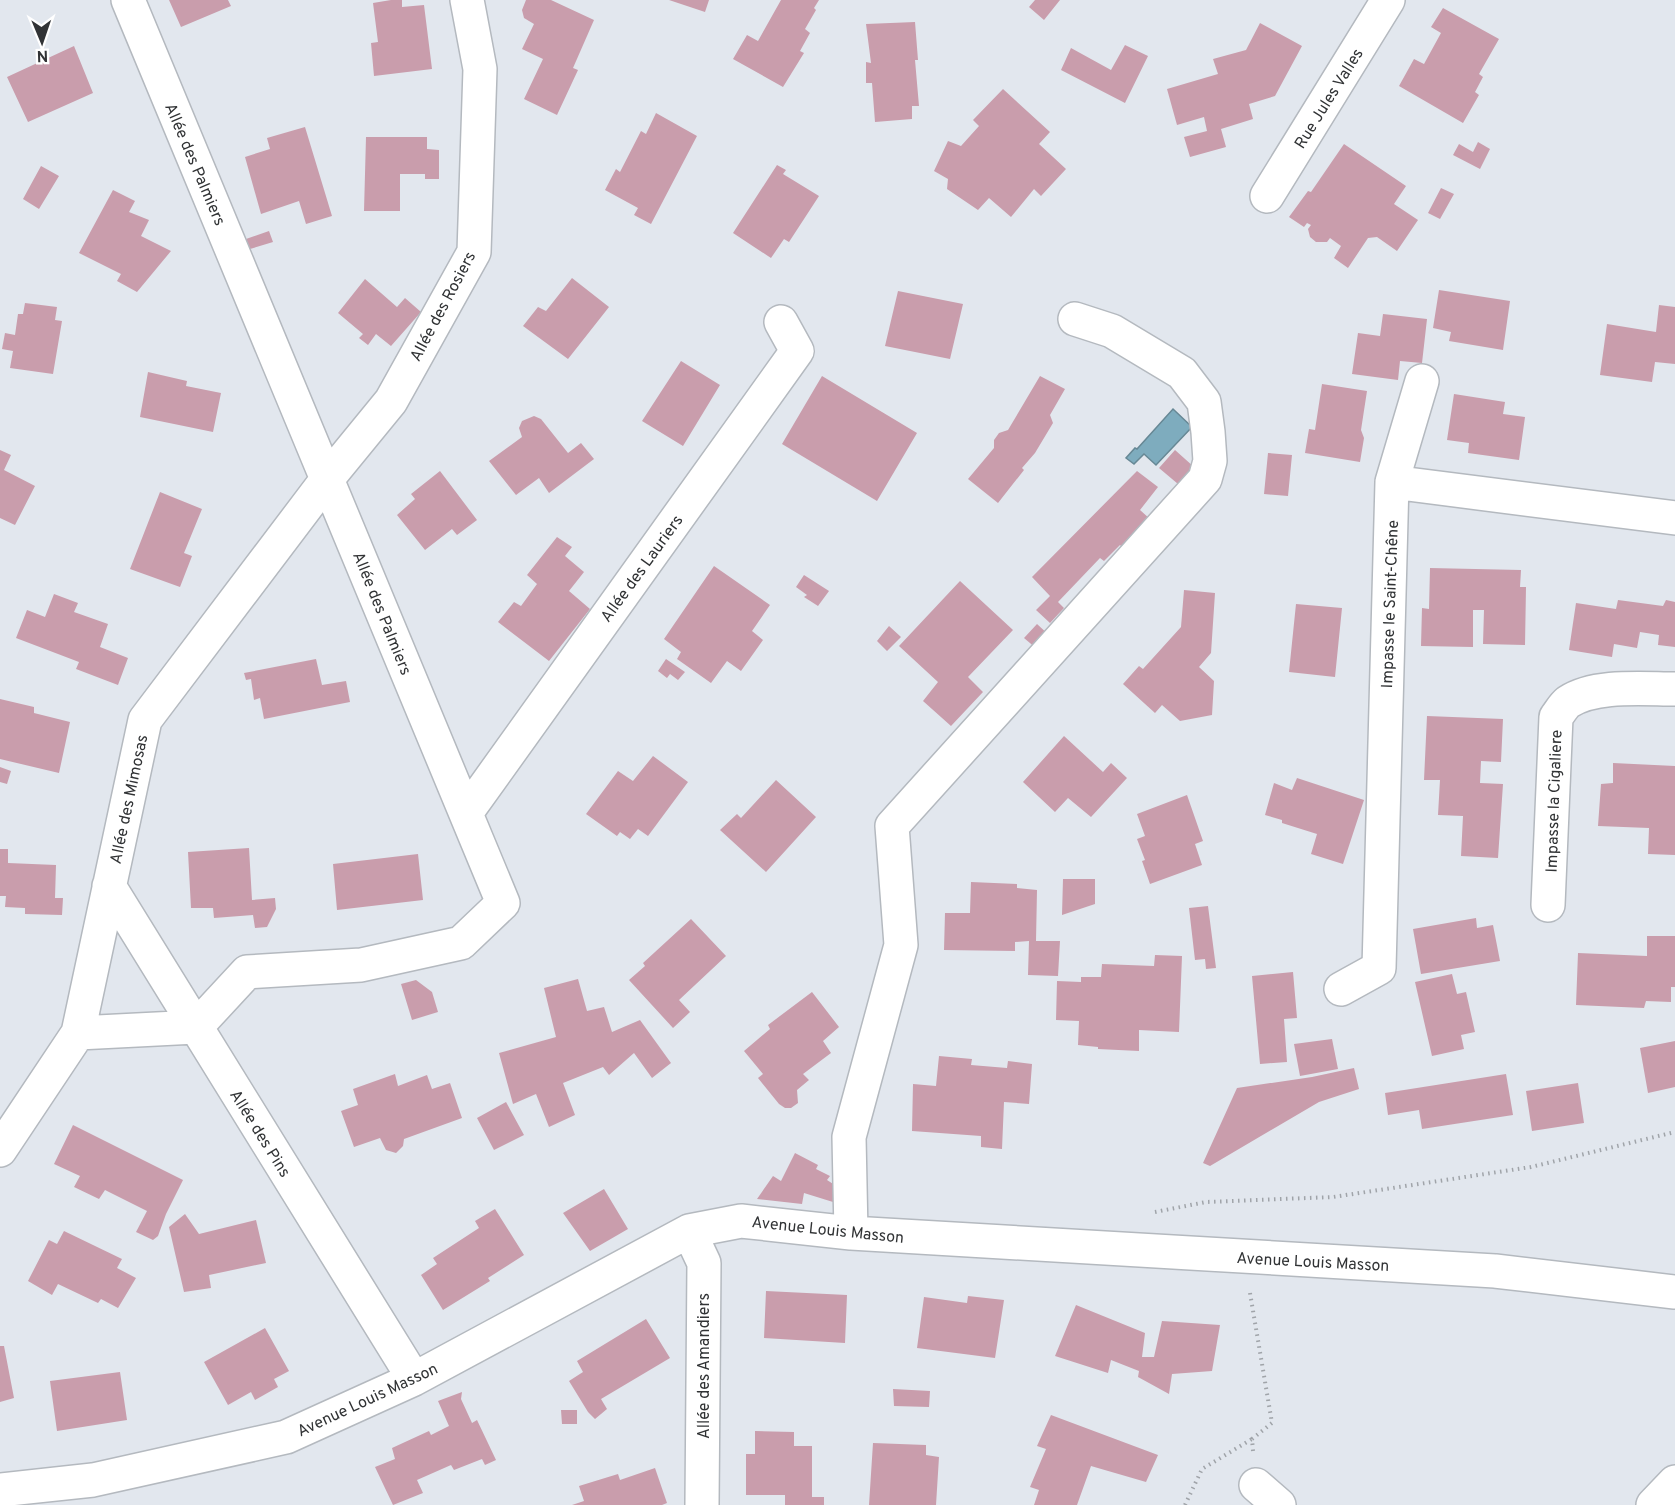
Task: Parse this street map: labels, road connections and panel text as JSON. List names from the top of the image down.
{
  "streets": {
    "street": [
      "Rue Jules Valles",
      "Allée des Palmiers",
      "Allée des Rosiers",
      "Allée des Lauriers",
      "Impasse le Saint-Chêne",
      "Allée des Mimosas",
      "Impasse la Cigaliere",
      "Allée des Pins",
      "Avenue Louis Masson",
      "Allée des Amandiers"
    ]
  },
  "crossings": [
    ["Allée des Palmiers", "Allée des Rosiers"],
    ["Allée des Palmiers", "Allée des Lauriers"],
    ["Allée des Palmiers", "Allée des Mimosas"],
    ["Allée des Palmiers", "Allée des Pins"],
    ["Allée des Rosiers", "Allée des Mimosas"],
    ["Allée des Mimosas", "Allée des Pins"],
    ["Allée des Pins", "Avenue Louis Masson"],
    ["Avenue Louis Masson", "Allée des Amandiers"]
  ],
  "north": "bottom"
}
